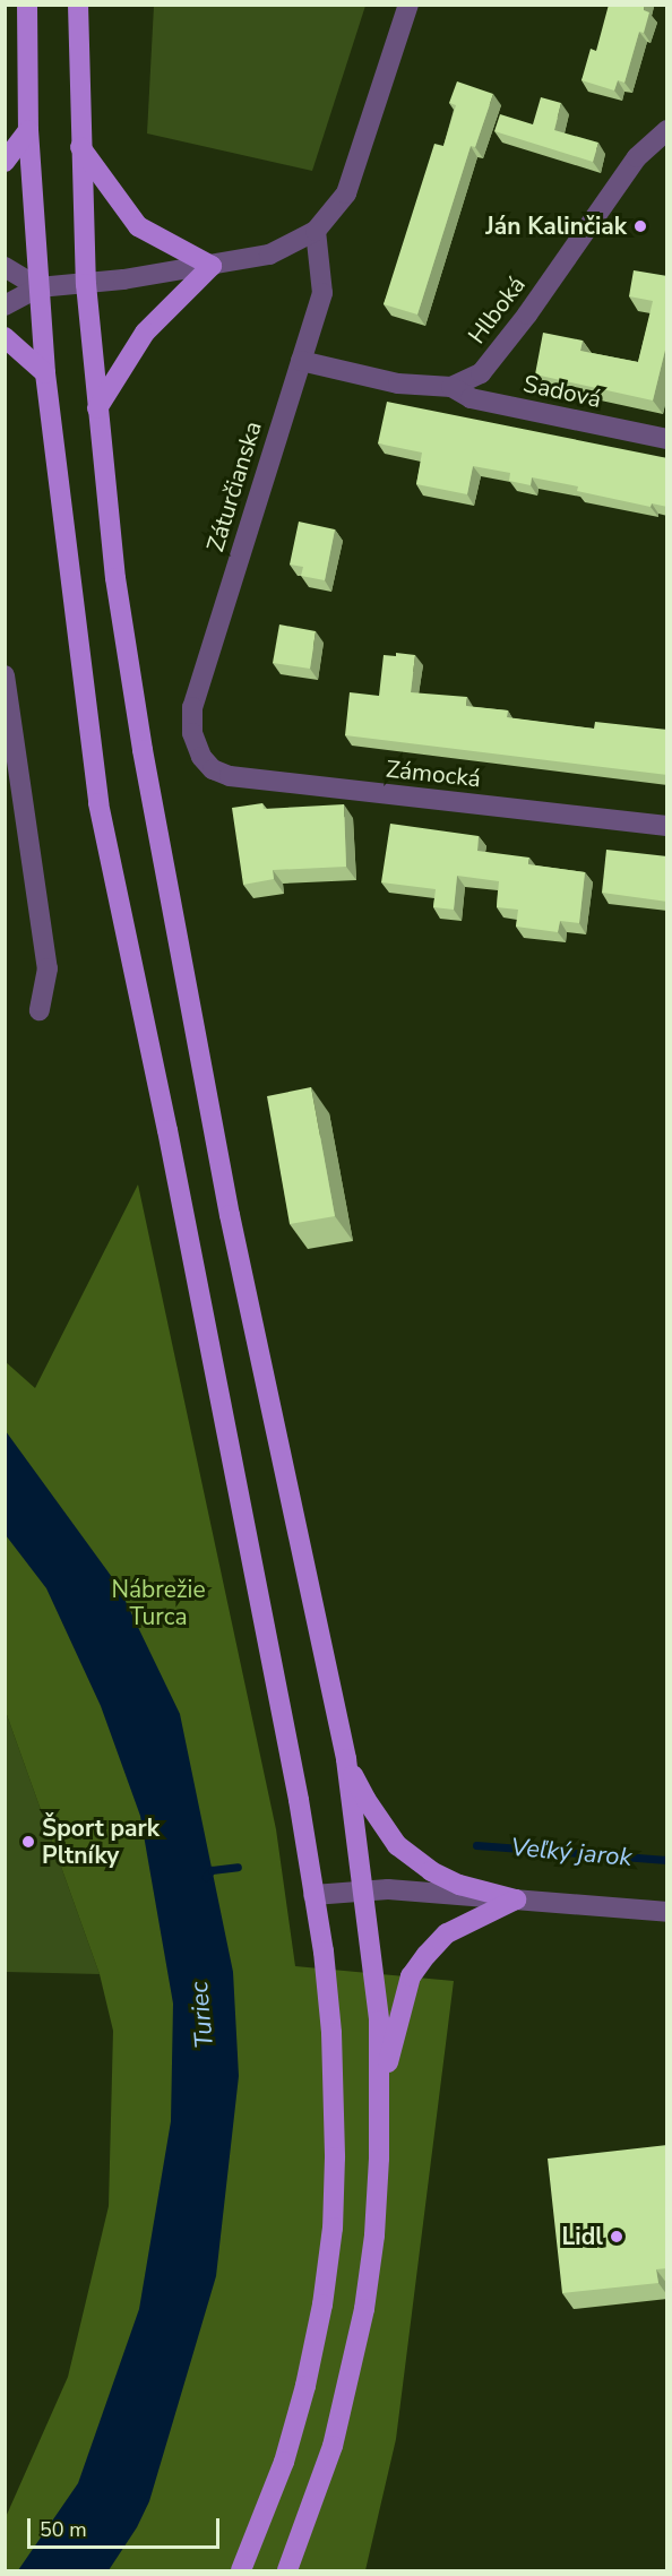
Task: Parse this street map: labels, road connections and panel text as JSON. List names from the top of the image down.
{
  "streets": {
    "street": [
      "Hlboká",
      "Sadová",
      "Záturčianska",
      "Zámocká"
    ]
  },
  "crossings": [
    ["Hlboká", "Sadová"],
    ["Záturčianska", "Zámocká"]
  ],
  "water": ["Veľký jarok", "Turiec"],
  "parks": ["Nábrežie Turca"],
  "places": ["Ján Kalinčiak", "Šport park Pltníky", "Lidl"],
  "scale_bar": "50 m"
}
